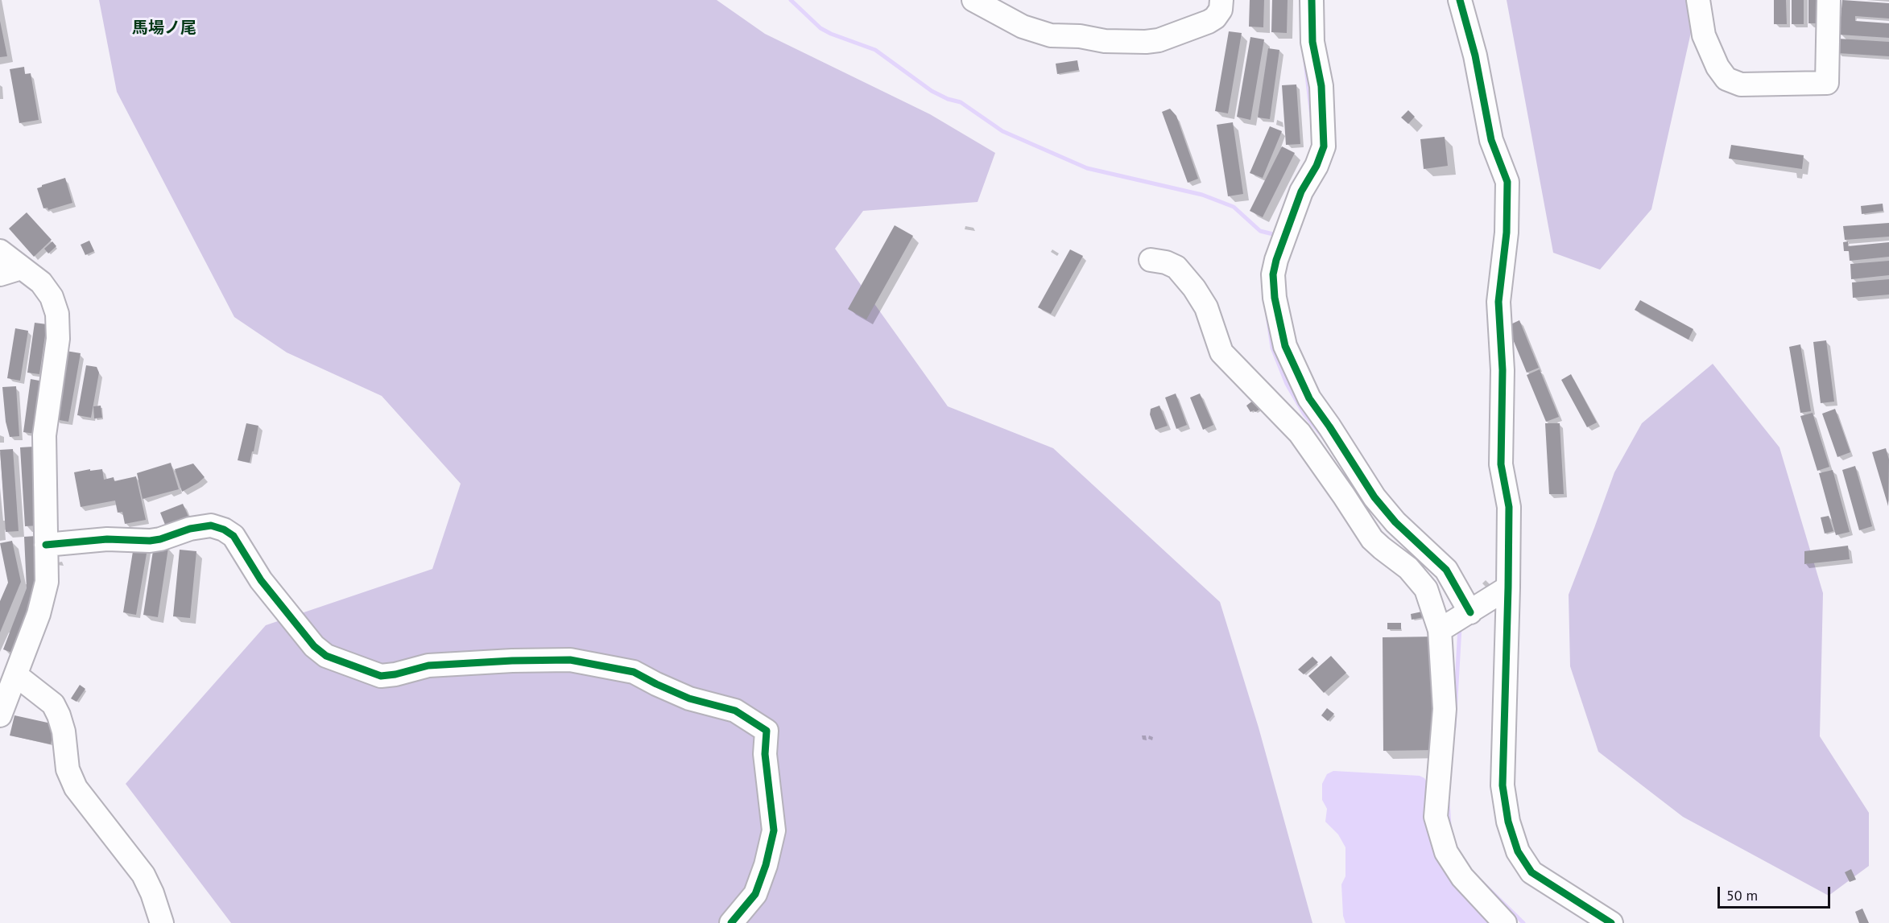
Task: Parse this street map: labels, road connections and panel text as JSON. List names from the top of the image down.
{
  "districts": ["馬場ノ尾"],
  "scale_bar": "50 m"
}
